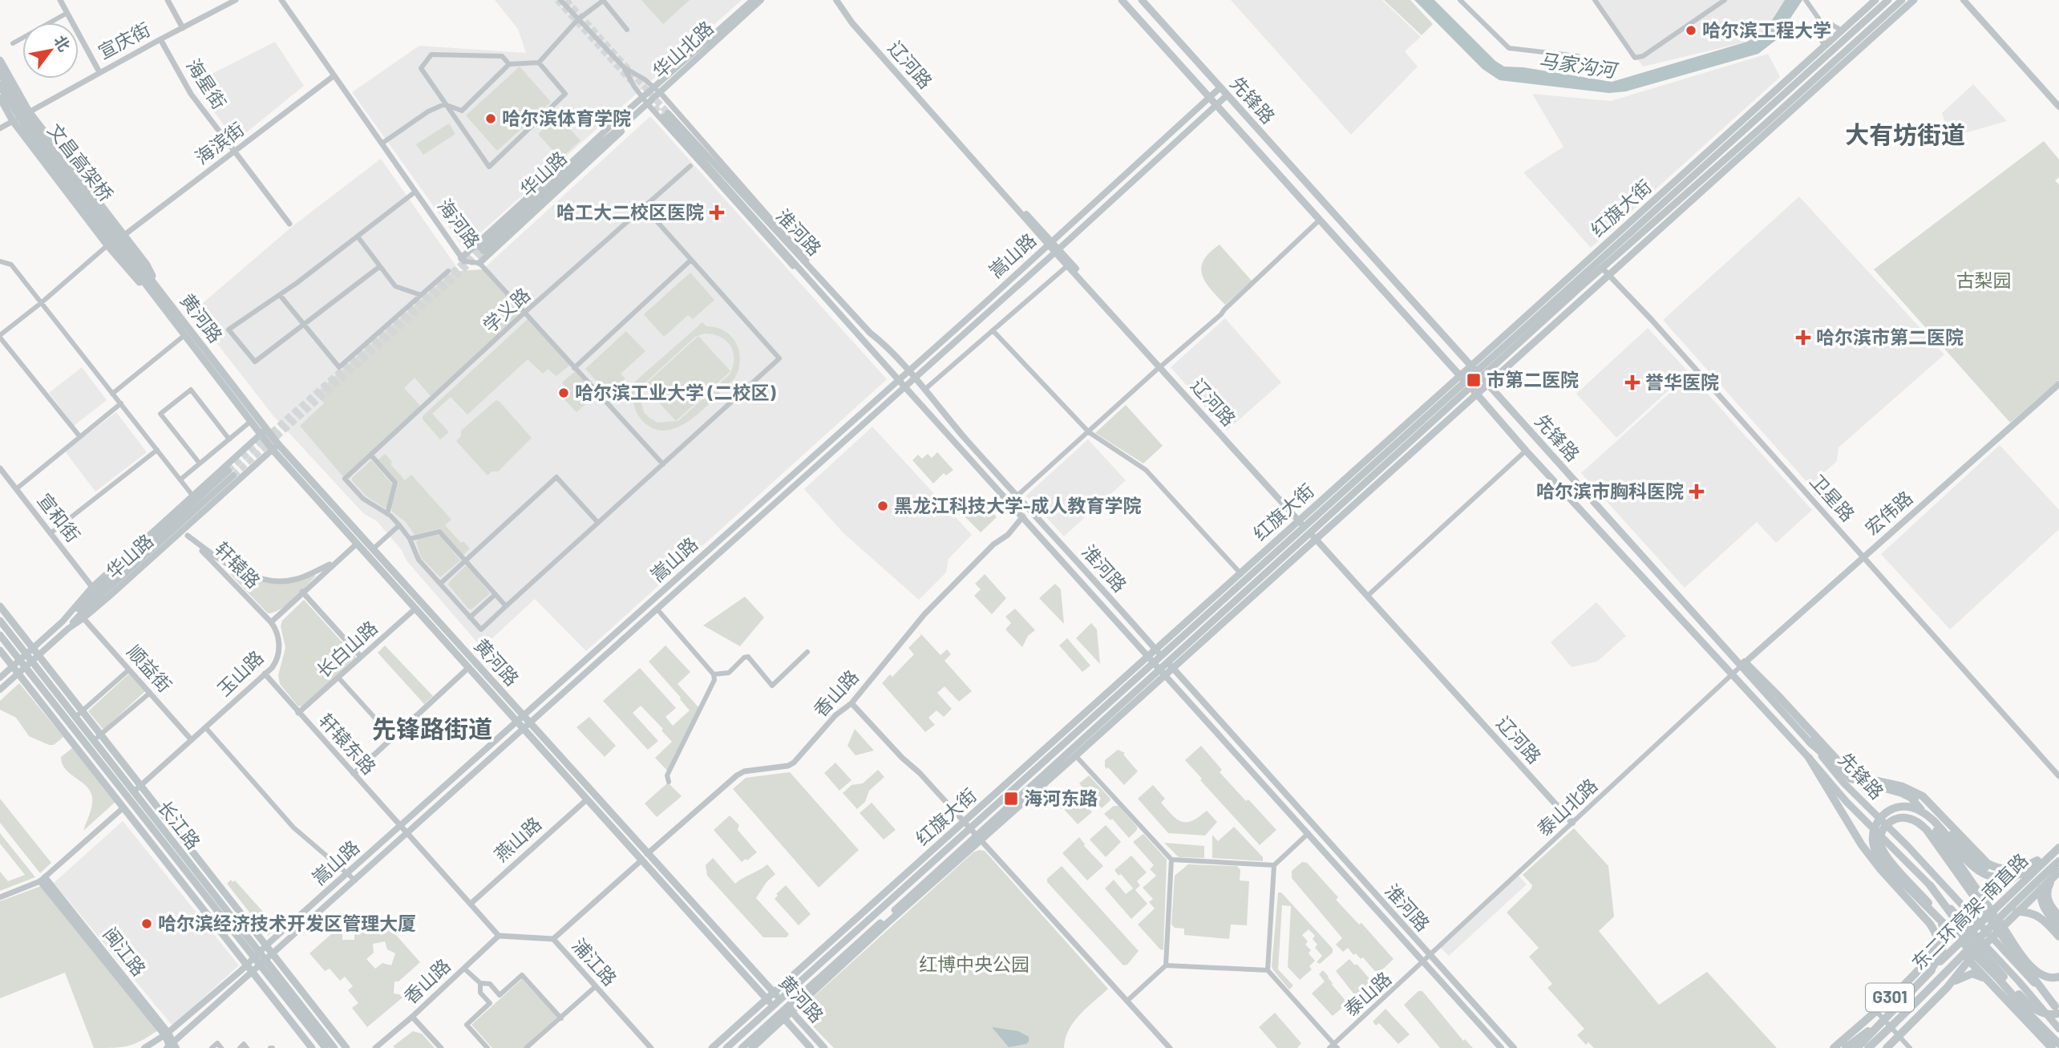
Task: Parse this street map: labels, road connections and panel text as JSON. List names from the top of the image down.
{
  "streets": {
    "highway": ["文昌高架桥", "东二环高架-南直路", "G301"],
    "main road": [
      "华山北路",
      "辽河路",
      "先锋路",
      "华山路",
      "红旗大街",
      "淮河路",
      "嵩山路",
      "黄河路",
      "宏伟路",
      "长江路",
      "闽江路"
    ],
    "street": [
      "宣庆街",
      "海星街",
      "海滨街",
      "海河路",
      "学义路",
      "卫星路",
      "宣和街",
      "轩辕路",
      "长白山路",
      "顺益街",
      "玉山路",
      "香山路",
      "轩辕东路",
      "泰山北路",
      "燕山路",
      "浦江路",
      "泰山路"
    ]
  },
  "crossings": [
    ["宣庆街", "海星街"],
    ["宣庆街", "黄河路"],
    ["华山北路", "华山路"],
    ["辽河路", "红旗大街"],
    ["辽河路", "嵩山路"],
    ["辽河路", "泰山北路"],
    ["海星街", "海滨街"],
    ["先锋路", "红旗大街"],
    ["先锋路", "嵩山路"],
    ["先锋路", "宏伟路"],
    ["先锋路", "泰山北路"],
    ["海滨街", "海河路"],
    ["海滨街", "黄河路"],
    ["文昌高架桥", "黄河路"],
    ["华山路", "海河路"],
    ["华山路", "黄河路"],
    ["华山路", "宣和街"],
    ["华山路", "轩辕路"],
    ["华山路", "顺益街"],
    ["华山路", "长江路"],
    ["红旗大街", "淮河路"],
    ["红旗大街", "黄河路"],
    ["红旗大街", "卫星路"],
    ["海河路", "学义路"],
    ["淮河路", "嵩山路"],
    ["淮河路", "香山路"],
    ["淮河路", "泰山北路"],
    ["淮河路", "泰山路"],
    ["嵩山路", "黄河路"],
    ["嵩山路", "轩辕东路"],
    ["嵩山路", "长江路"],
    ["嵩山路", "闽江路"],
    ["黄河路", "长白山路"],
    ["黄河路", "香山路"],
    ["黄河路", "燕山路"],
    ["卫星路", "宏伟路"],
    ["宏伟路", "泰山北路"],
    ["轩辕路", "玉山路"],
    ["长白山路", "轩辕东路"],
    ["顺益街", "玉山路"],
    ["玉山路", "轩辕东路"],
    ["玉山路", "长江路"],
    ["香山路", "浦江路"],
    ["泰山北路", "泰山路"],
    ["东二环高架-南直路", "G301"]
  ],
  "districts": ["大有坊街道", "先锋路街道"],
  "water": ["马家沟河"],
  "parks": ["古梨园", "红博中央公园"],
  "places": {
    "other": [
      "哈尔滨工程大学",
      "哈尔滨体育学院",
      "哈尔滨工业大学 (二校区)",
      "黑龙江科技大学-成人教育学院",
      "哈尔滨经济技术开发区管理大厦"
    ],
    "health": [
      "哈工大二校区医院",
      "哈尔滨市第二医院",
      "誉华医院",
      "哈尔滨市胸科医院"
    ],
    "transit": ["市第二医院", "海河东路"]
  },
  "north": "top right"
}
